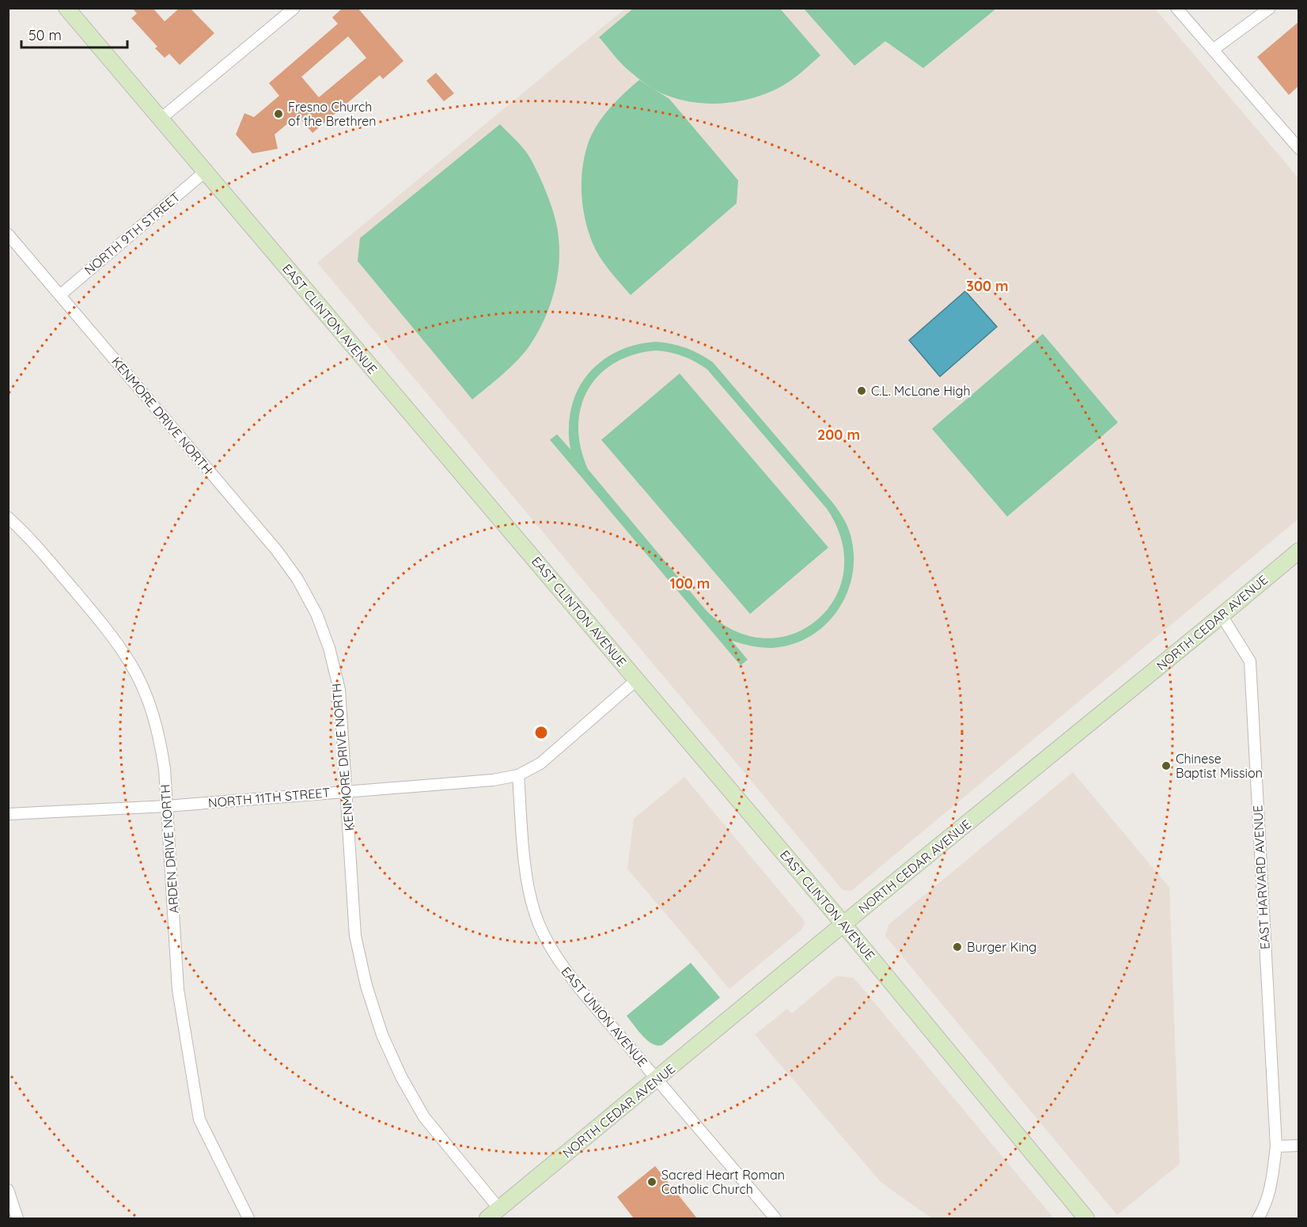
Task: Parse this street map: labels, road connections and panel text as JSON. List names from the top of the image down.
{
  "streets": {
    "main road": ["EAST CLINTON AVENUE", "NORTH CEDAR AVENUE"],
    "street": [
      "NORTH 9TH STREET",
      "KENMORE DRIVE NORTH",
      "NORTH 11TH STREET",
      "ARDEN DRIVE NORTH",
      "EAST HARVARD AVENUE",
      "EAST UNION AVENUE"
    ]
  },
  "crossings": [
    ["NORTH 9TH STREET", "EAST CLINTON AVENUE"],
    ["NORTH 9TH STREET", "KENMORE DRIVE NORTH"],
    ["EAST CLINTON AVENUE", "NORTH CEDAR AVENUE"],
    ["EAST CLINTON AVENUE", "NORTH 11TH STREET"],
    ["KENMORE DRIVE NORTH", "NORTH CEDAR AVENUE"],
    ["KENMORE DRIVE NORTH", "NORTH 11TH STREET"],
    ["NORTH CEDAR AVENUE", "EAST HARVARD AVENUE"],
    ["NORTH CEDAR AVENUE", "EAST UNION AVENUE"],
    ["NORTH 11TH STREET", "ARDEN DRIVE NORTH"],
    ["NORTH 11TH STREET", "EAST UNION AVENUE"]
  ],
  "places": [
    "Fresno Church of the Brethren",
    "C.L. McLane High",
    "Chinese Baptist Mission",
    "Burger King",
    "Sacred Heart Roman Catholic Church"
  ],
  "scale_bar": "50 m",
  "rings": ["300 m", "200 m", "100 m"]
}
